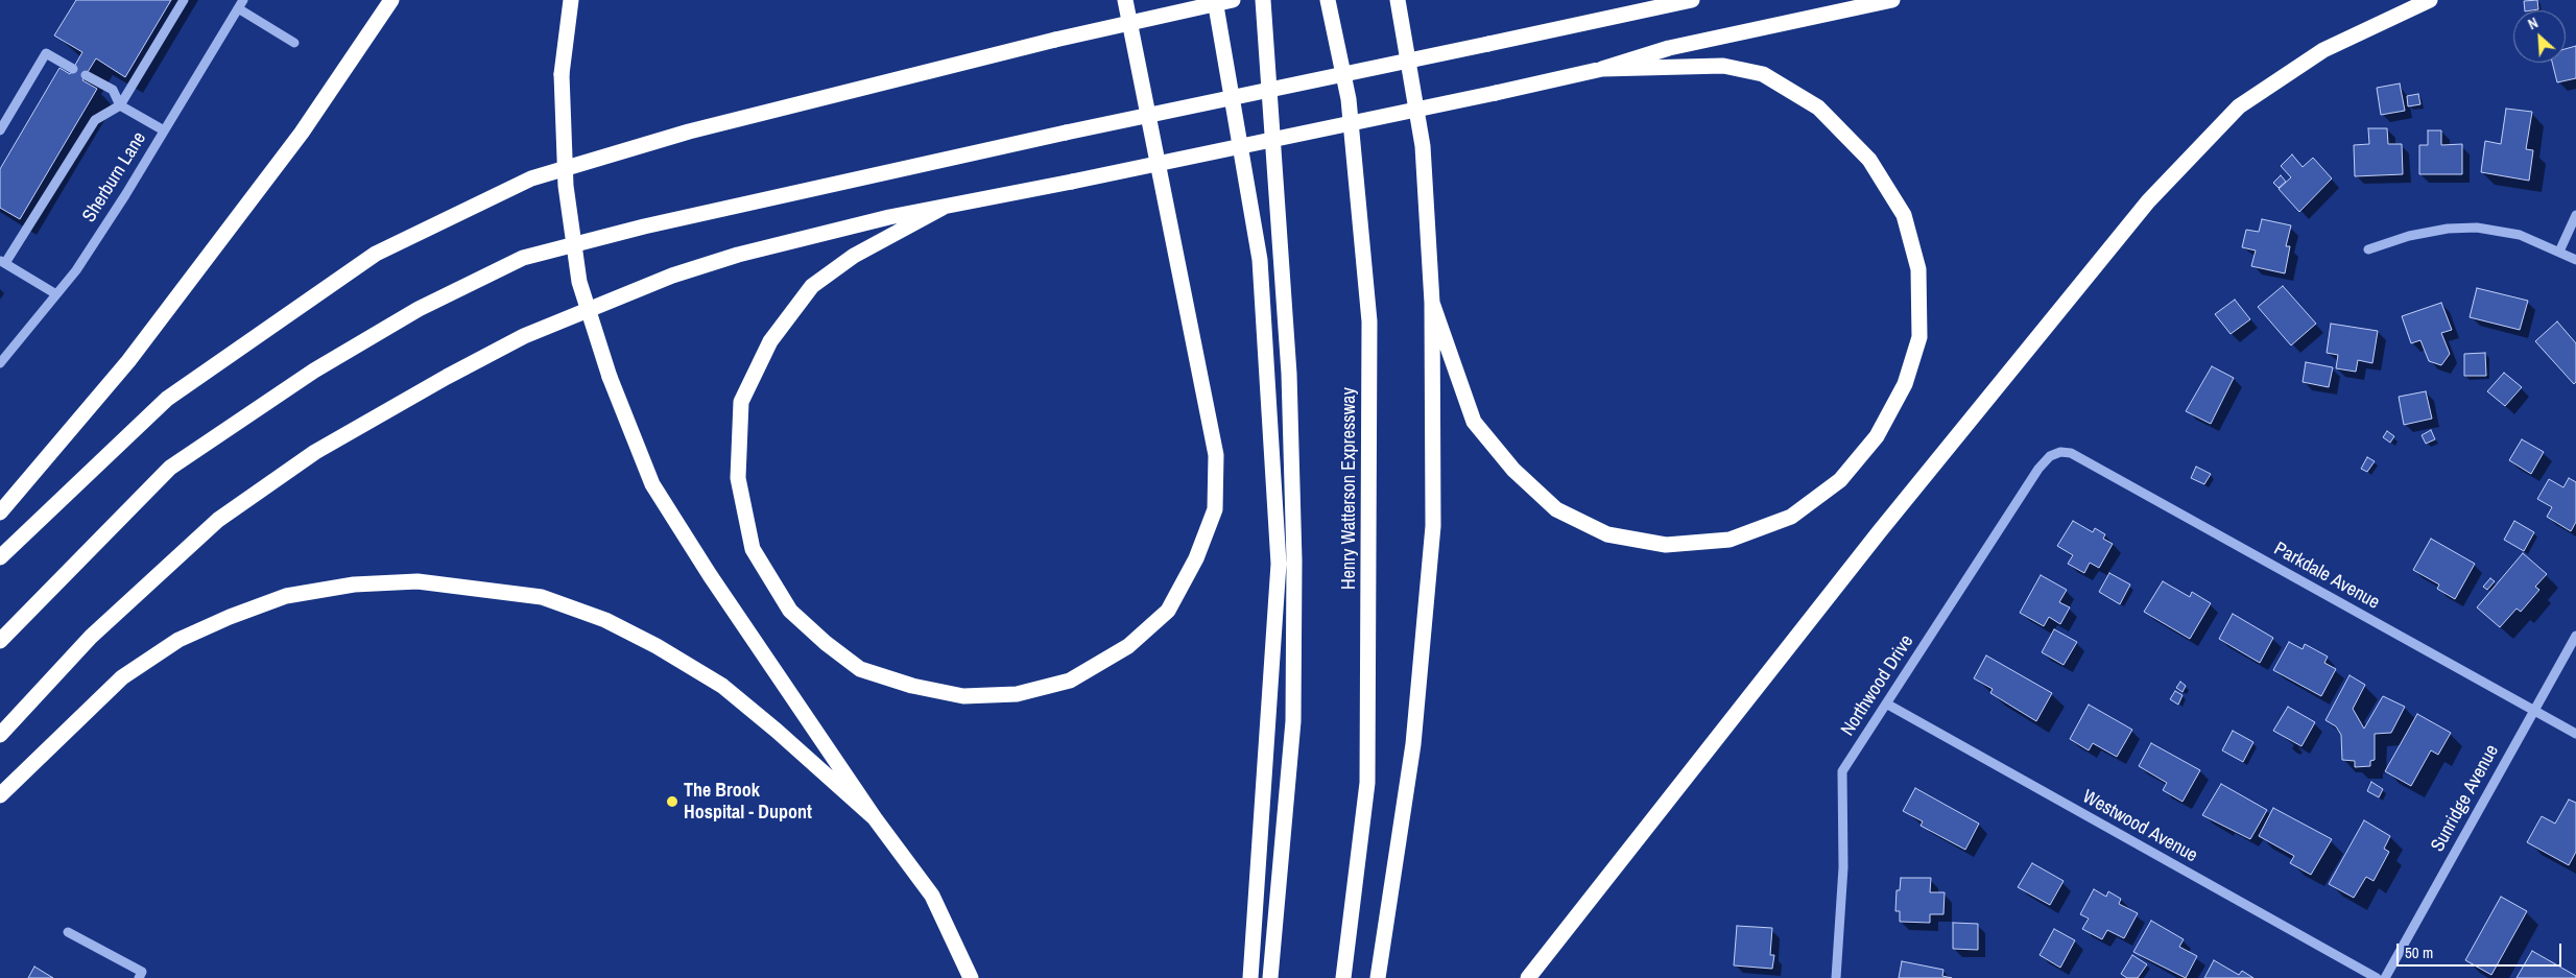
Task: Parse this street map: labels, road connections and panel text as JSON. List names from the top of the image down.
{
  "streets": {
    "highway": ["Henry Watterson Expressway"],
    "street": [
      "Sherburn Lane",
      "Parkdale Avenue",
      "Northwood Drive",
      "Sunridge Avenue",
      "Westwood Avenue"
    ]
  },
  "crossings": [
    ["Parkdale Avenue", "Northwood Drive"],
    ["Parkdale Avenue", "Sunridge Avenue"],
    ["Northwood Drive", "Westwood Avenue"]
  ],
  "places": ["The Brook Hospital - Dupont"],
  "scale_bar": "50 m",
  "north": "top left"
}
